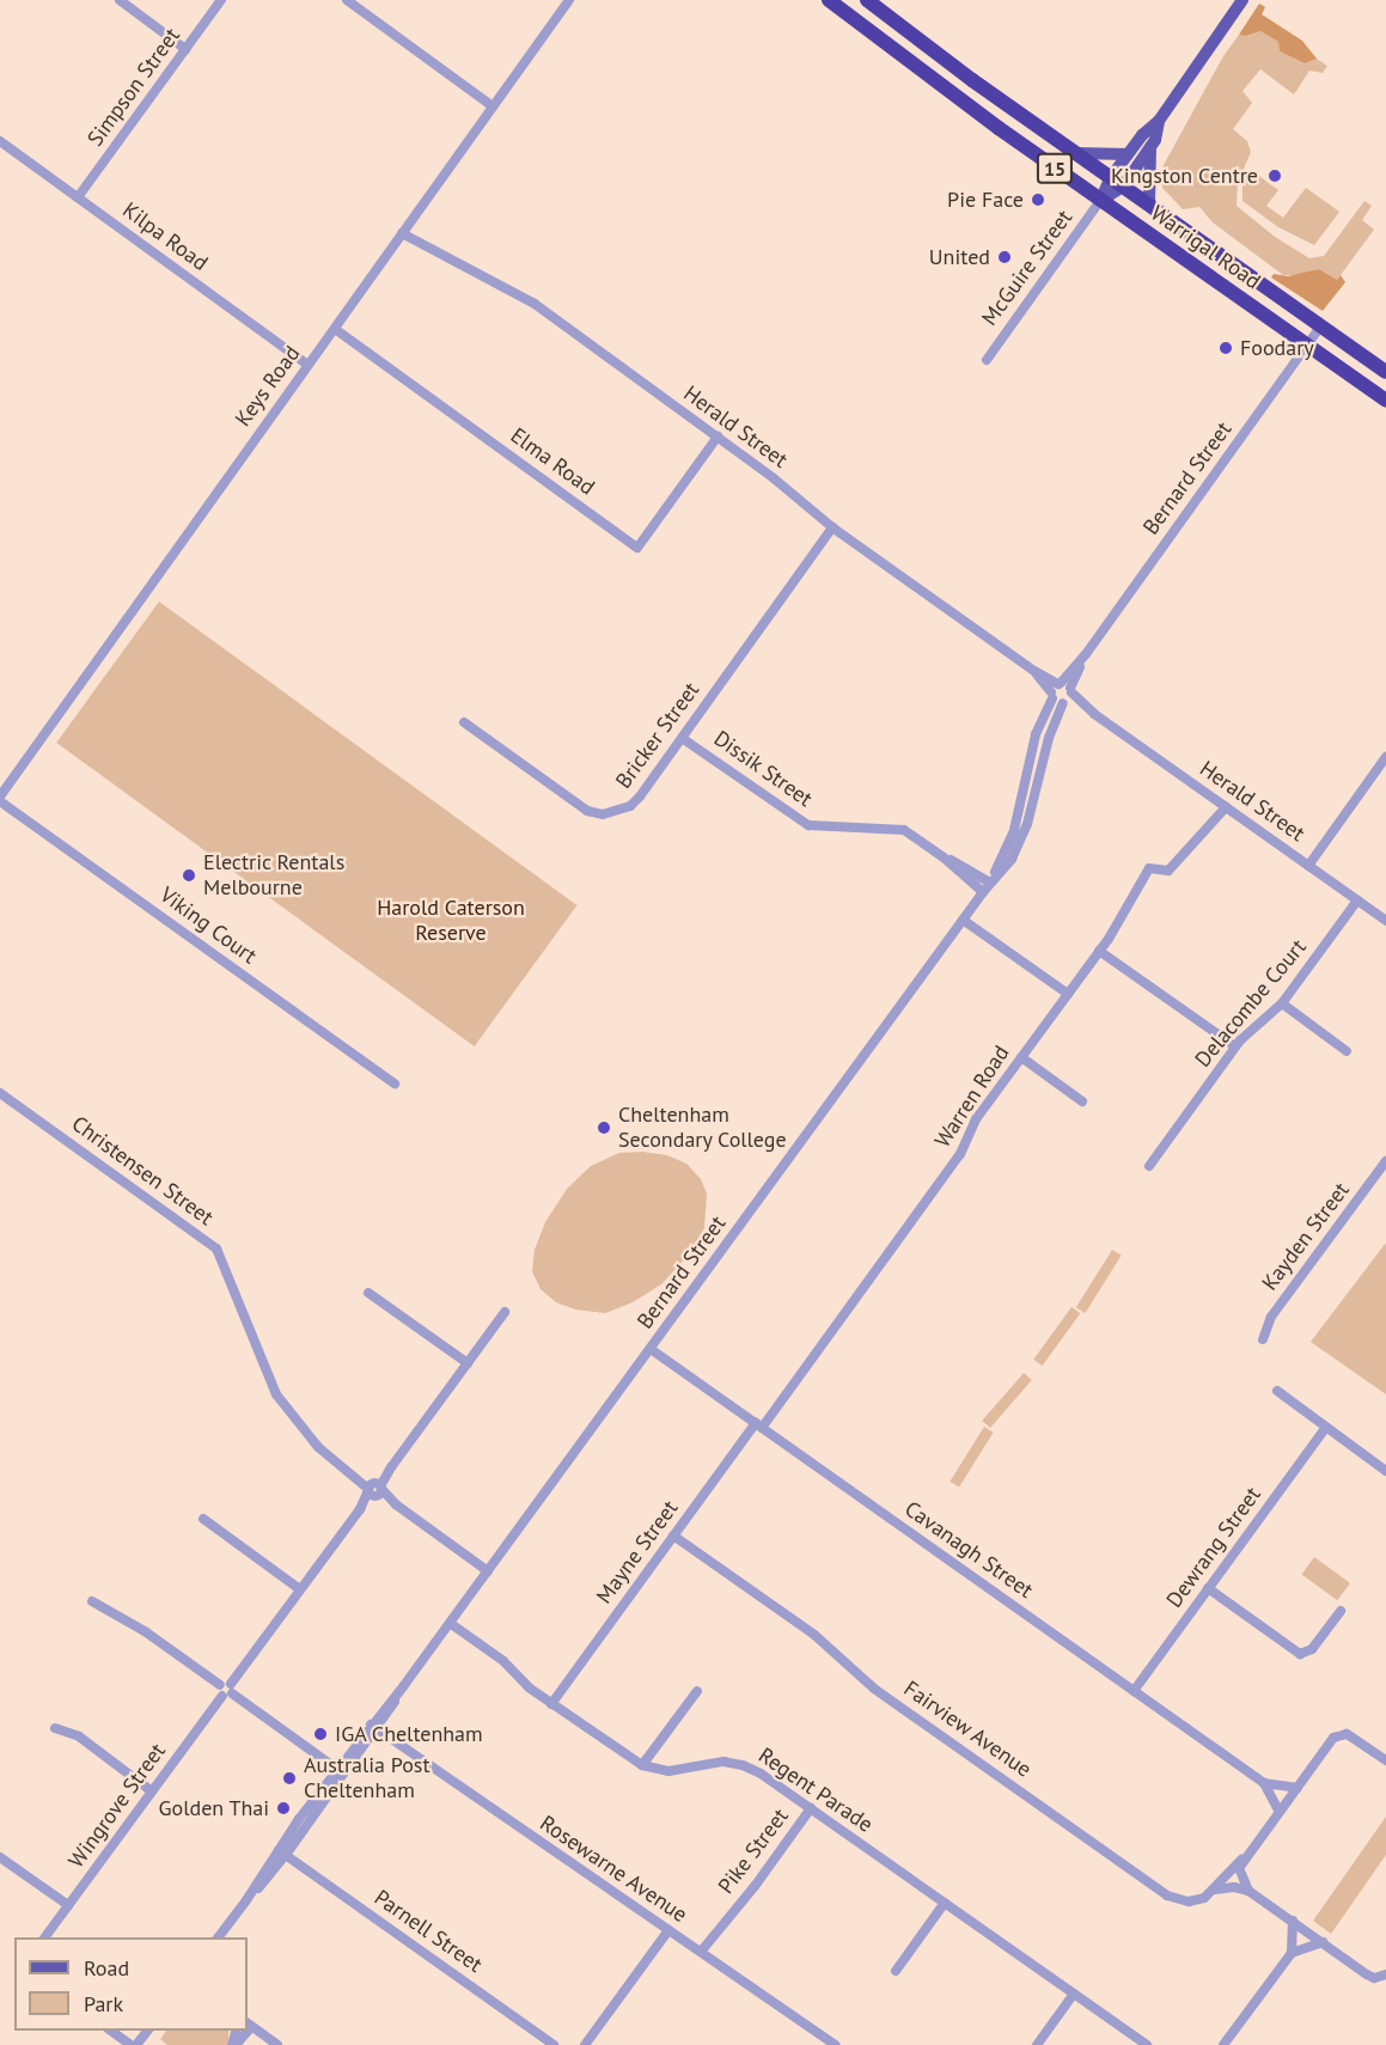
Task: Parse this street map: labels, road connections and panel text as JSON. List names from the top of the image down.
{
  "streets": {
    "highway": ["15", "Warrigal Road"],
    "street": [
      "Simpson Street",
      "Kilpa Road",
      "McGuire Street",
      "Keys Road",
      "Herald Street",
      "Elma Road",
      "Bernard Street",
      "Bricker Street",
      "Dissik Street",
      "Viking Court",
      "Delacombe Court",
      "Warren Road",
      "Christensen Street",
      "Kayden Street",
      "Dewrang Street",
      "Cavanagh Street",
      "Mayne Street",
      "Fairview Avenue",
      "Regent Parade",
      "Wingrove Street",
      "Pike Street",
      "Rosewarne Avenue",
      "Parnell Street"
    ]
  },
  "crossings": [
    ["Simpson Street", "Kilpa Road"],
    ["Kilpa Road", "Keys Road"],
    ["Warrigal Road", "McGuire Street"],
    ["Warrigal Road", "Bernard Street"],
    ["Keys Road", "Herald Street"],
    ["Keys Road", "Elma Road"],
    ["Keys Road", "Viking Court"],
    ["Herald Street", "Elma Road"],
    ["Herald Street", "Bernard Street"],
    ["Herald Street", "Bricker Street"],
    ["Herald Street", "Delacombe Court"],
    ["Herald Street", "Warren Road"],
    ["Bernard Street", "Dissik Street"],
    ["Bernard Street", "Christensen Street"],
    ["Bernard Street", "Cavanagh Street"],
    ["Bernard Street", "Regent Parade"],
    ["Bernard Street", "Rosewarne Avenue"],
    ["Bernard Street", "Parnell Street"],
    ["Bricker Street", "Dissik Street"],
    ["Warren Road", "Cavanagh Street"],
    ["Warren Road", "Mayne Street"],
    ["Christensen Street", "Wingrove Street"],
    ["Dewrang Street", "Cavanagh Street"],
    ["Cavanagh Street", "Mayne Street"],
    ["Mayne Street", "Fairview Avenue"],
    ["Mayne Street", "Regent Parade"],
    ["Regent Parade", "Pike Street"],
    ["Pike Street", "Rosewarne Avenue"]
  ],
  "parks": ["Harold Caterson Reserve"],
  "places": [
    "Kingston Centre",
    "Pie Face",
    "United",
    "Foodary",
    "Electric Rentals Melbourne",
    "Cheltenham Secondary College",
    "IGA Cheltenham",
    "Australia Post Cheltenham",
    "Golden Thai"
  ],
  "legend": ["Road", "Park"]
}
